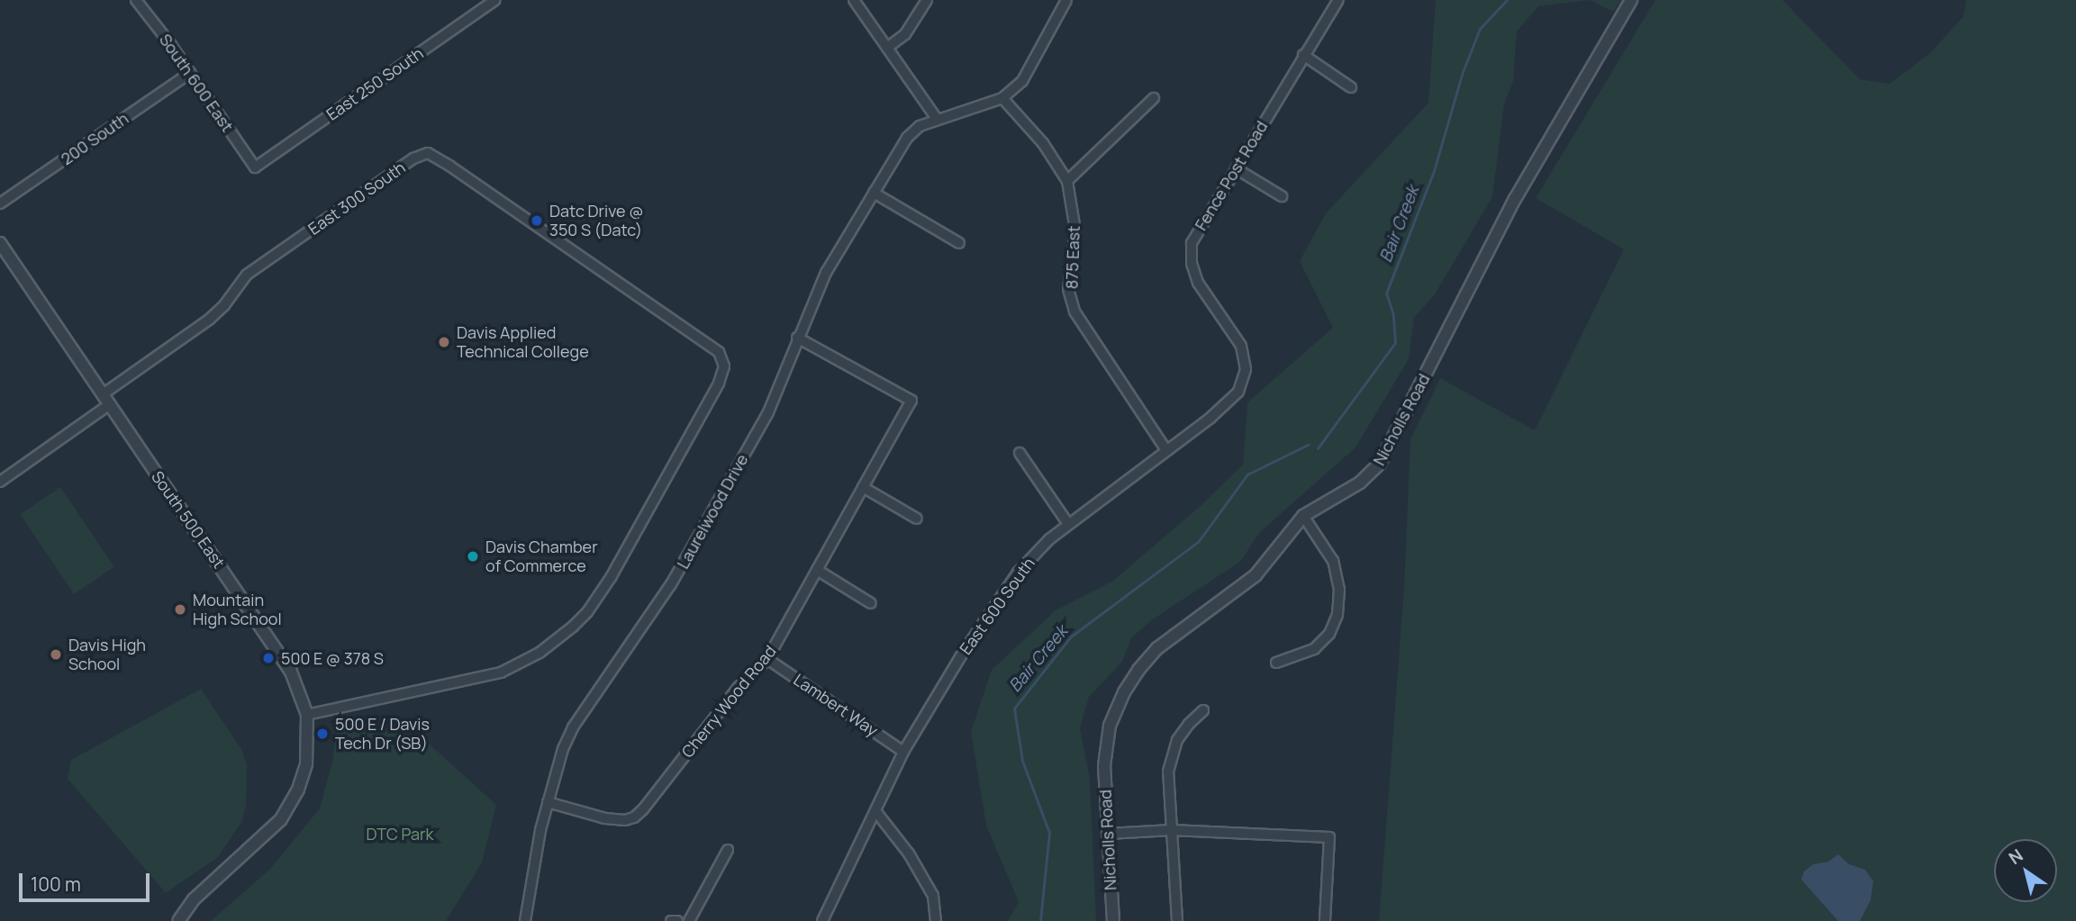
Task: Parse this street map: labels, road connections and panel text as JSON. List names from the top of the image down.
{
  "streets": {
    "street": [
      "South 600 East",
      "East 250 South",
      "200 South",
      "Fence Post Road",
      "East 300 South",
      "875 East",
      "Nicholls Road",
      "Laurelwood Drive",
      "South 500 East",
      "East 600 South",
      "Cherry Wood Road",
      "Lambert Way"
    ]
  },
  "crossings": [
    ["South 600 East", "East 250 South"],
    ["South 600 East", "200 South"],
    ["Fence Post Road", "East 600 South"],
    ["East 300 South", "South 500 East"],
    ["875 East", "Laurelwood Drive"],
    ["875 East", "East 600 South"],
    ["Laurelwood Drive", "Cherry Wood Road"],
    ["East 600 South", "Lambert Way"],
    ["Cherry Wood Road", "Lambert Way"]
  ],
  "water": ["Bair Creek"],
  "parks": ["DTC Park"],
  "places": [
    "Datc Drive @ 350 S (Datc)",
    "Davis Applied Technical College",
    "Davis Chamber of Commerce",
    "Mountain High School",
    "Davis High School",
    "500 E @ 378 S",
    "500 E / Davis Tech Dr (SB)"
  ],
  "scale_bar": "100 m",
  "north": "top left"
}
